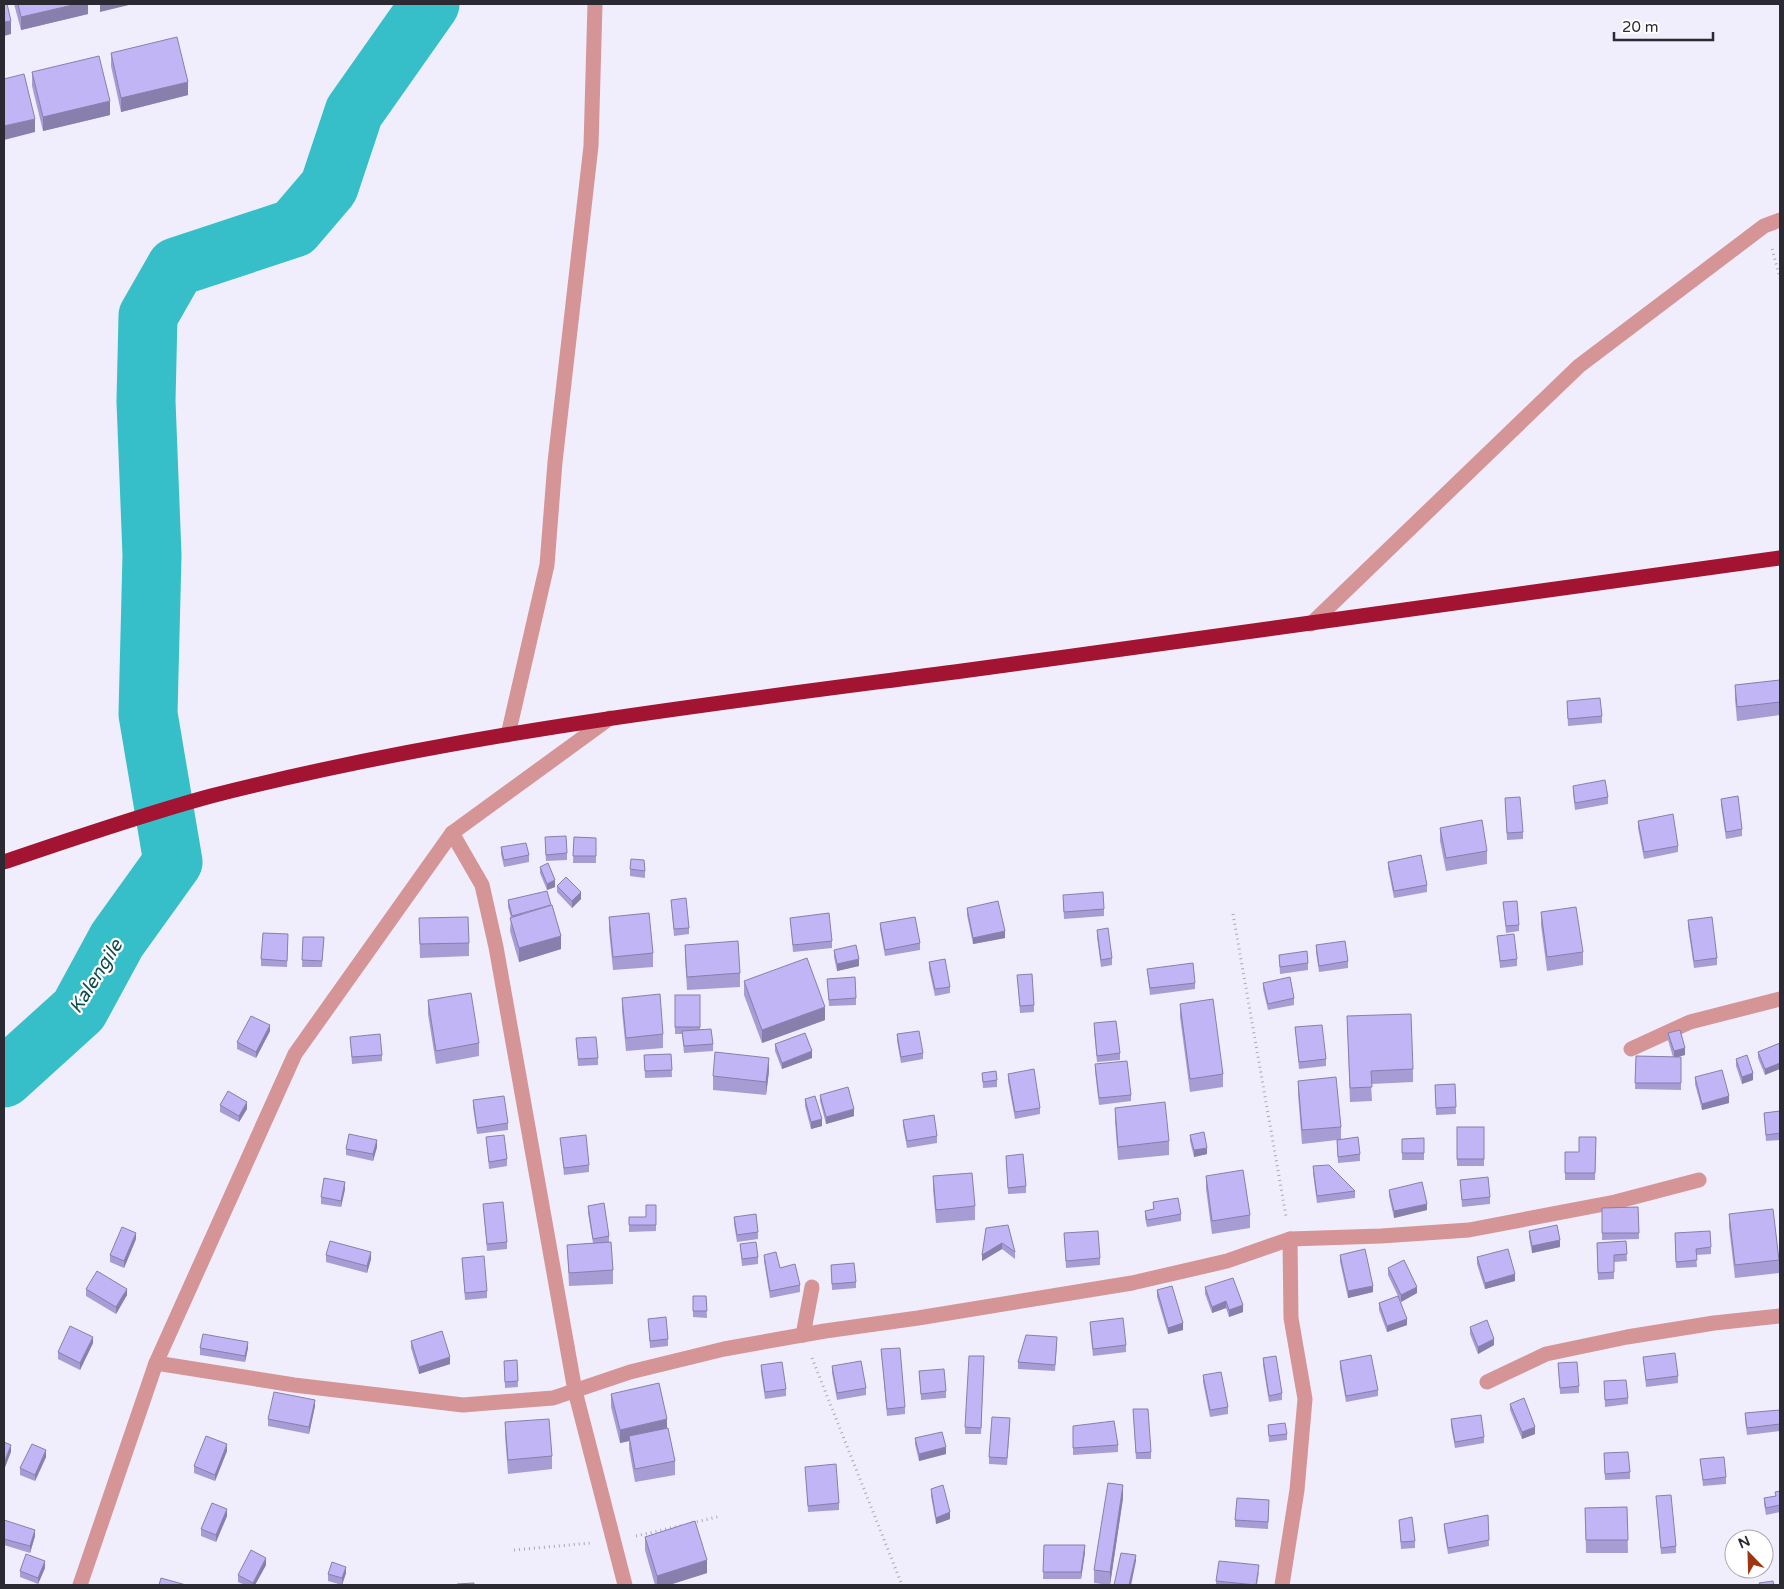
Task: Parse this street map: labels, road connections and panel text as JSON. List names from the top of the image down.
{
  "water": ["Kalengile"],
  "scale_bar": "20 m",
  "north": "top left"
}
